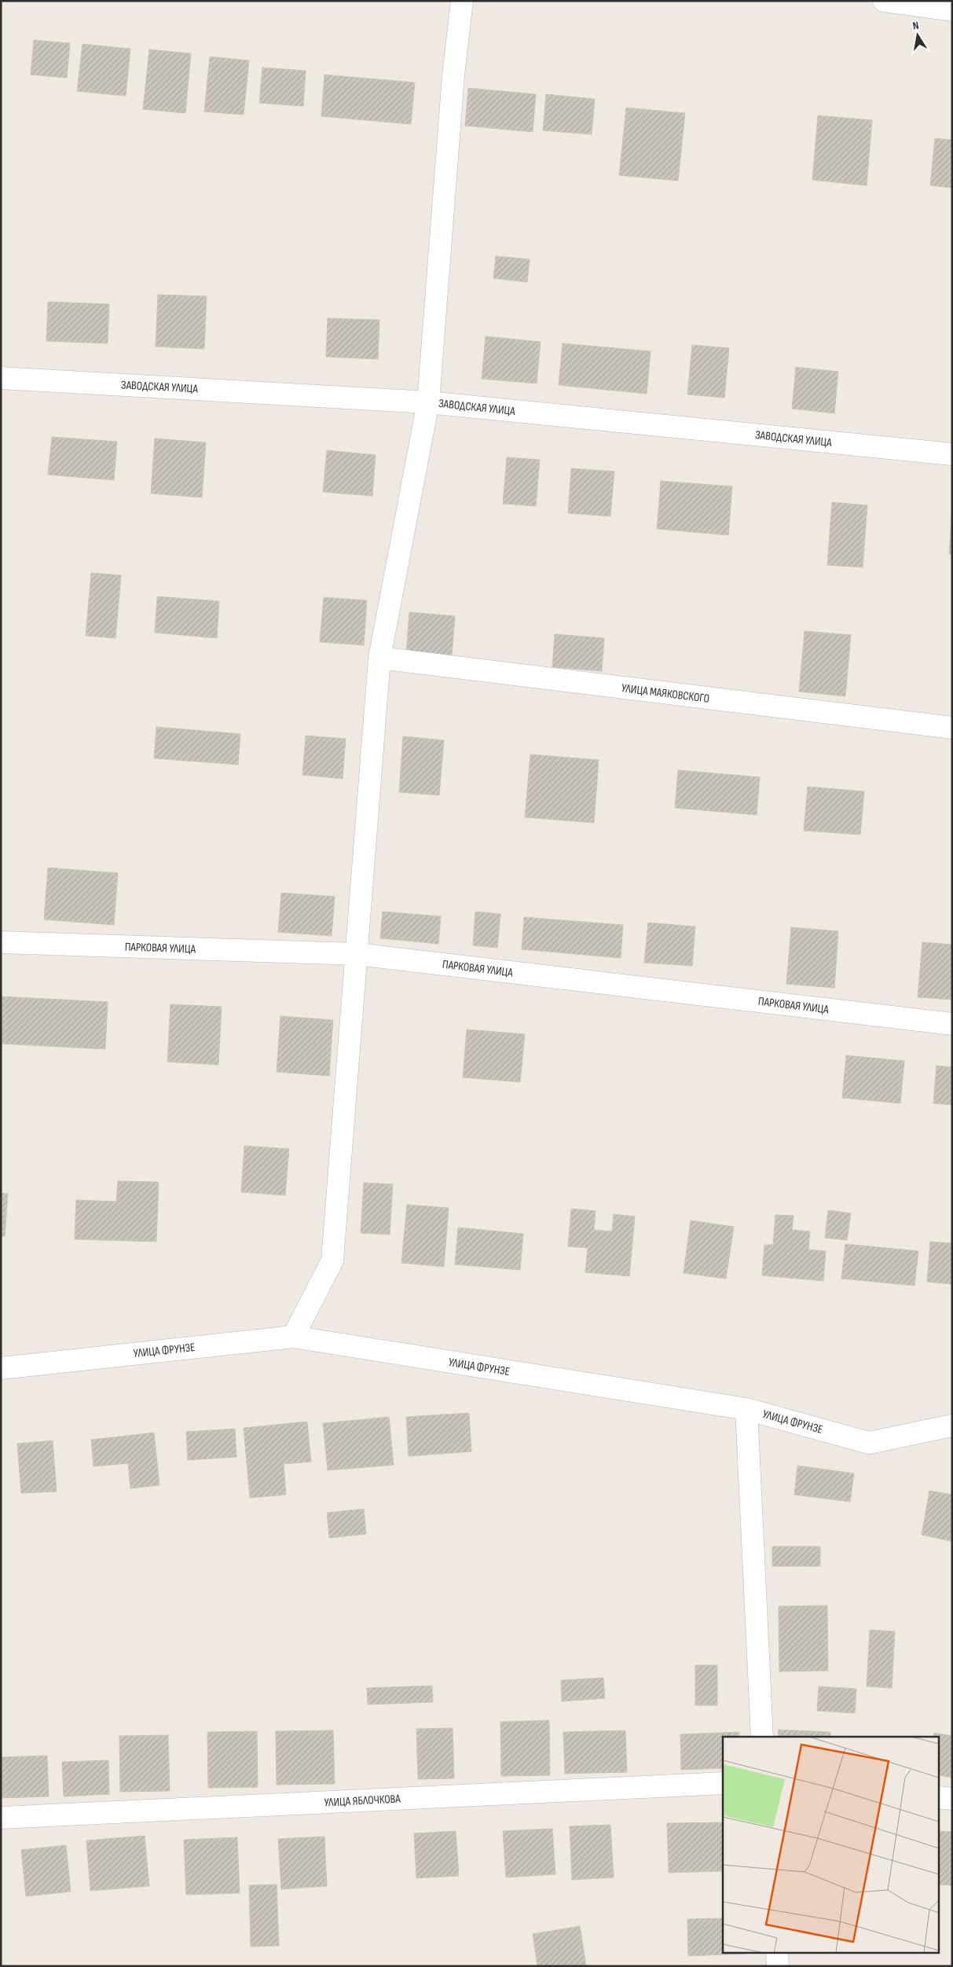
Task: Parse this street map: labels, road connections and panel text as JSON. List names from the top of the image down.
{
  "streets": {
    "street": [
      "ЗАВОДСКАЯ УЛИЦА",
      "УЛИЦА МАЯКОВСКОГО",
      "ПАРКОВАЯ УЛИЦА",
      "УЛИЦА ФРУНЗЕ",
      "УЛИЦА ЯБЛОЧКОВА"
    ]
  },
  "north": "top"
}
